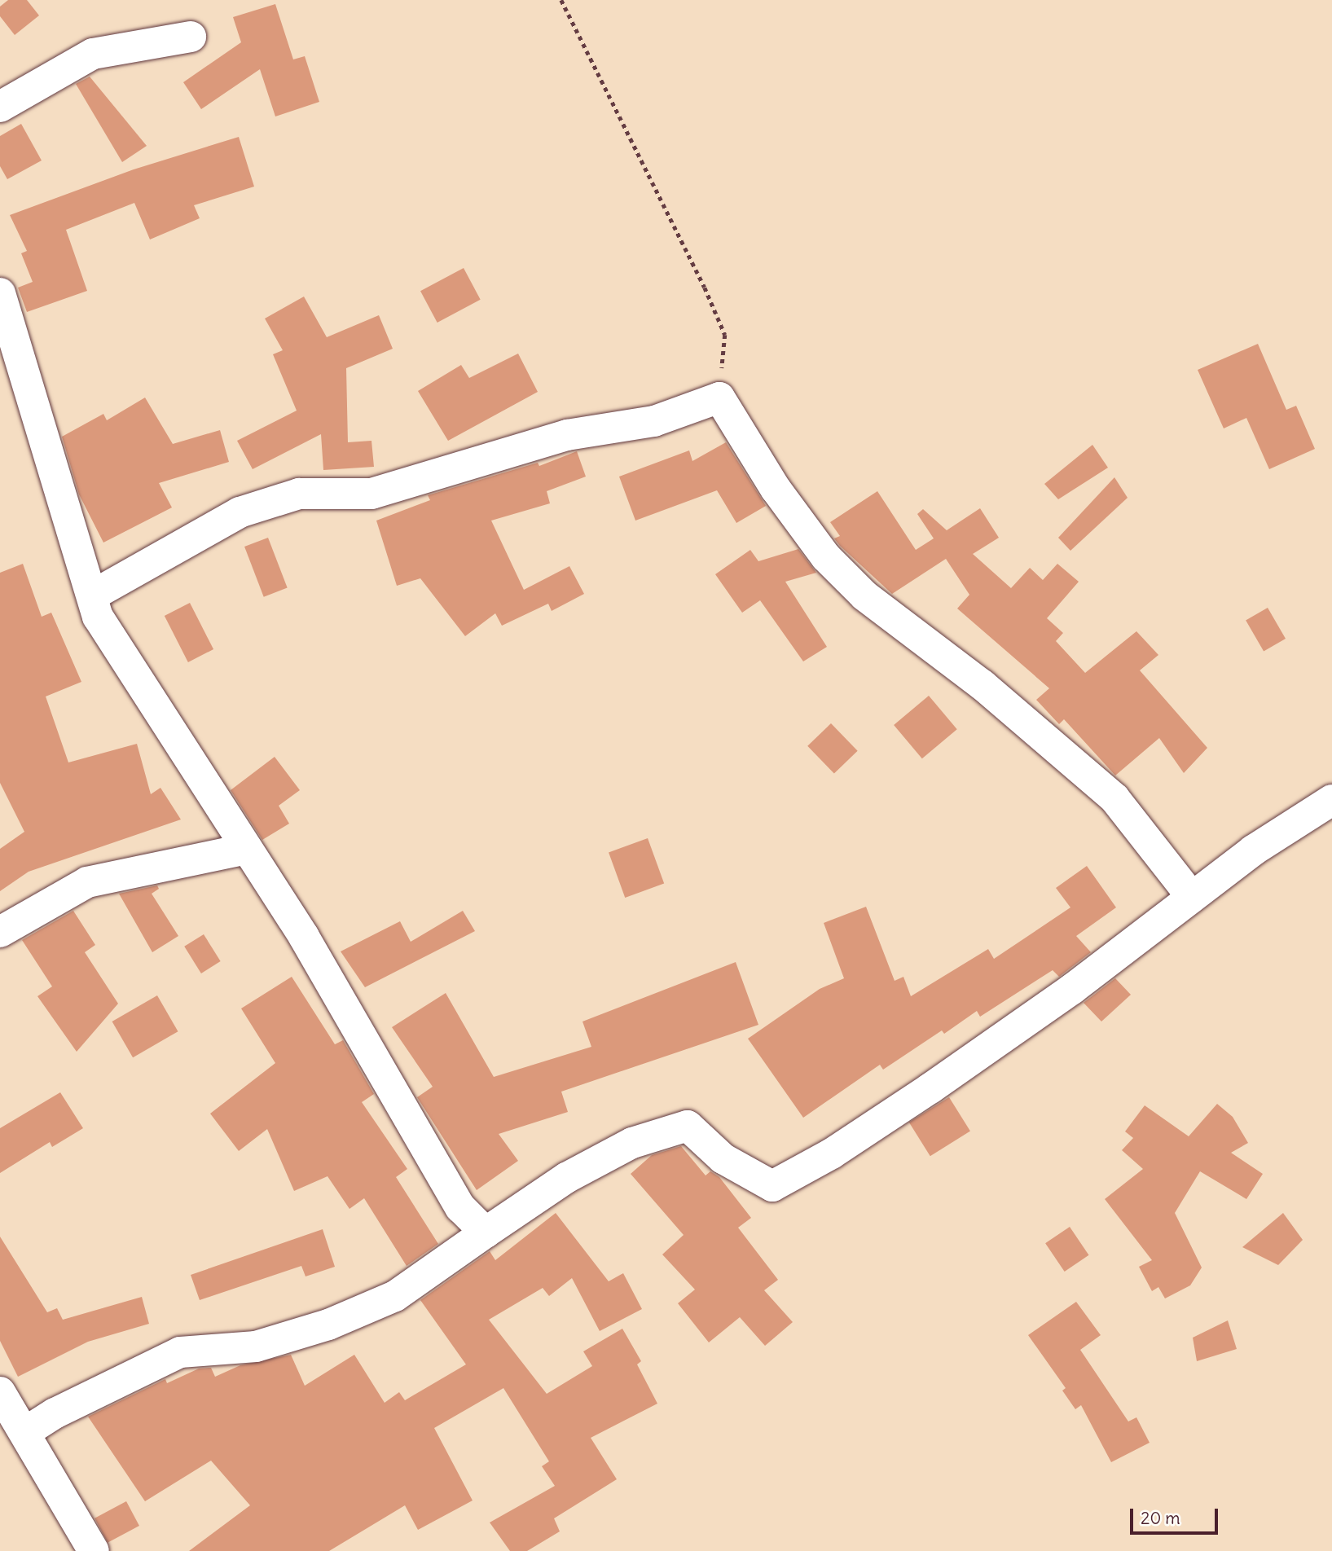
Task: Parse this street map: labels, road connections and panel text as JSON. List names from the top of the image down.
{
  "scale_bar": "20 m"
}
